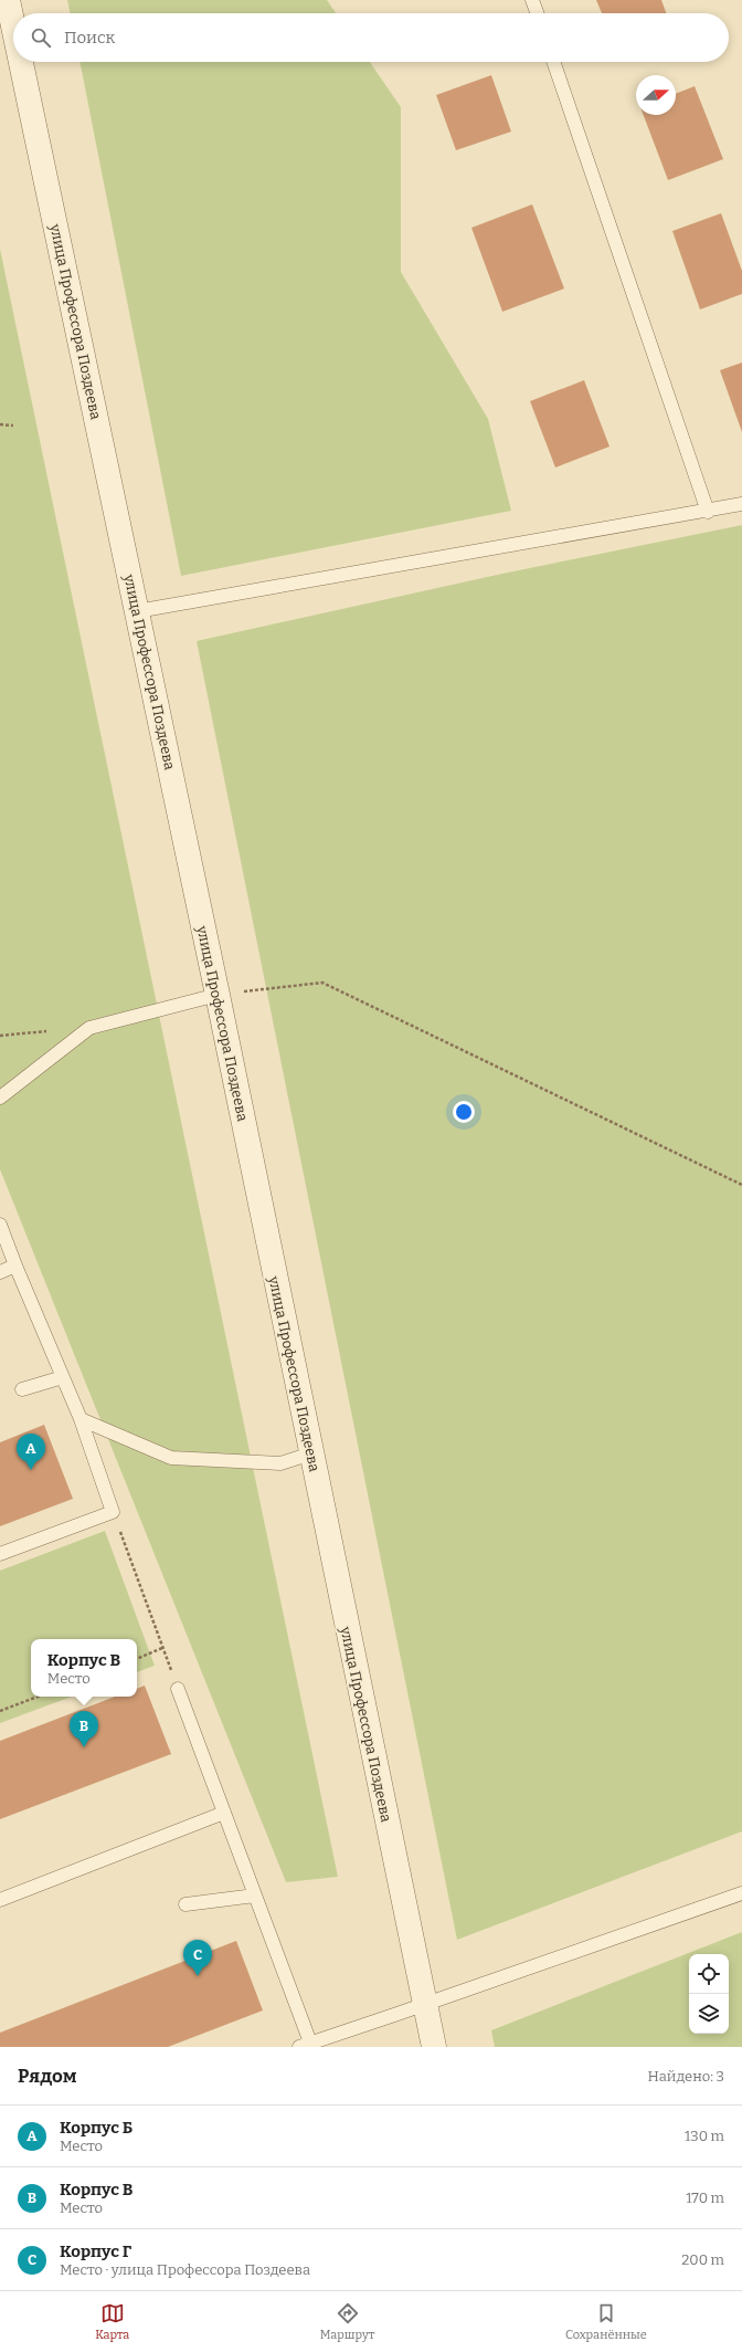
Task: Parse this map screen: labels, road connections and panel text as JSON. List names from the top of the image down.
{
  "streets": {
    "street": ["улица Профессора Поздеева"]
  },
  "north": "right",
  "page": {
    "search": "Поиск",
    "pins": ["A", "B", "C"],
    "popup": ["Корпус В", "Место"],
    "heading": ["Рядом", "Найдено: 3"],
    "list": [
      {
        "mark": "A",
        "name": "Корпус Б",
        "note": "Место",
        "value": "130 m"
      },
      {
        "mark": "B",
        "name": "Корпус В",
        "note": "Место",
        "value": "170 m"
      },
      {
        "mark": "C",
        "name": "Корпус Г",
        "note": "Место · улица Профессора Поздеева",
        "value": "200 m"
      }
    ],
    "nav": ["Карта", "Маршрут", "Сохранённые"]
  }
}
